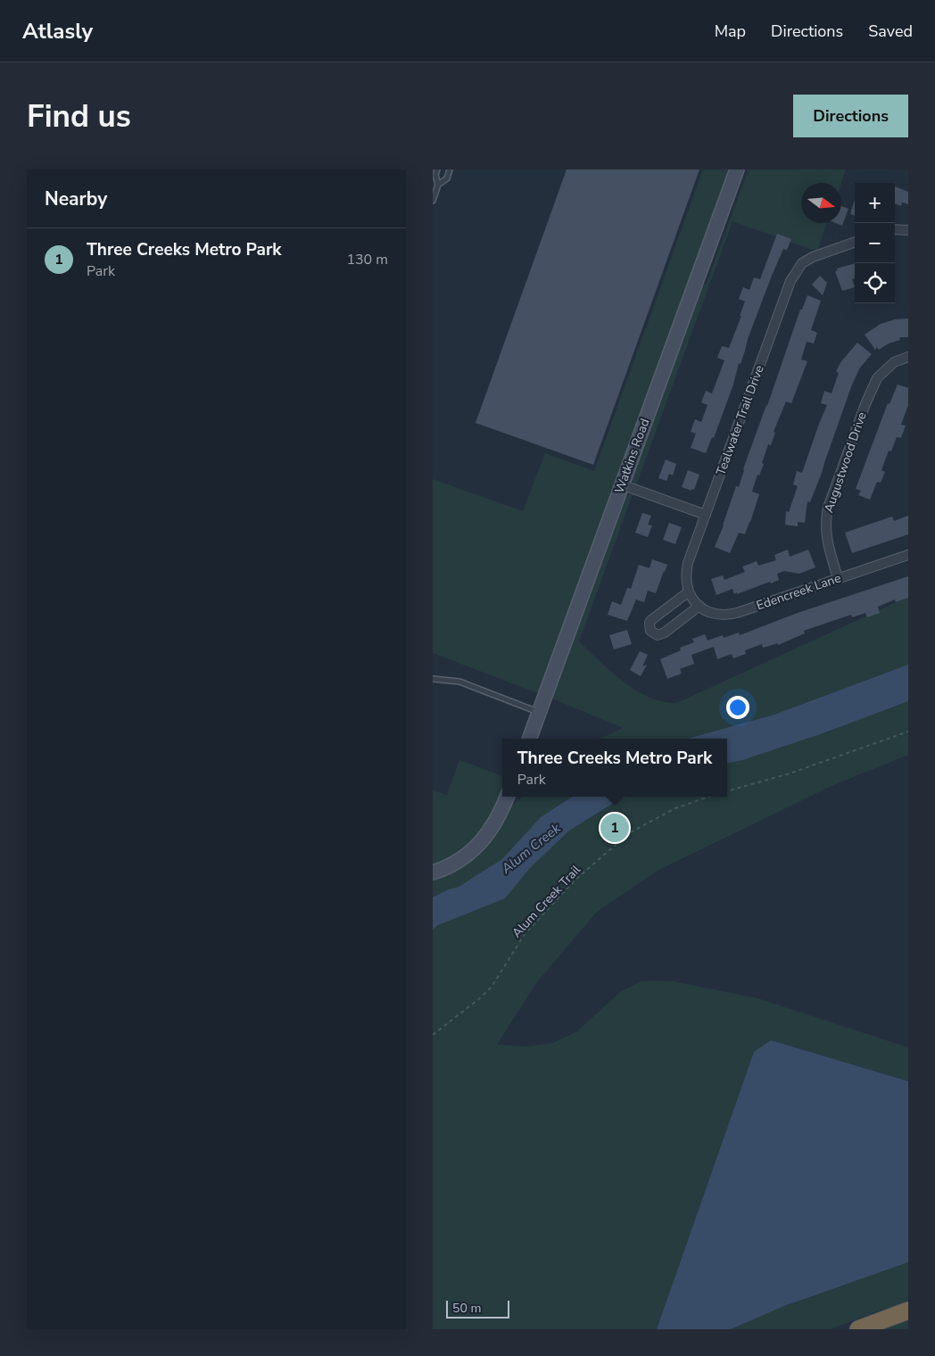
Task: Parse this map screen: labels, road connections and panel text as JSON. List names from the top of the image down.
{
  "streets": {
    "street": [
      "Tealwater Trail Drive",
      "Watkins Road",
      "Augustwood Drive",
      "Edencreek Lane"
    ],
    "path": ["Alum Creek Trail"]
  },
  "crossings": [
    ["Tealwater Trail Drive", "Edencreek Lane"],
    ["Augustwood Drive", "Edencreek Lane"]
  ],
  "water": ["Alum Creek"],
  "scale_bar": "50 m",
  "north": "right",
  "page": {
    "header": "Atlasly",
    "nav": ["Map", "Directions", "Saved"],
    "buttons": "Directions",
    "title": "Find us",
    "heading": "Nearby",
    "map_buttons": ["+", "−"],
    "list": [
      {
        "mark": "1",
        "name": "Three Creeks Metro Park",
        "note": "Park",
        "value": "130 m"
      }
    ],
    "popup": ["Three Creeks Metro Park", "Park"],
    "pins": "1",
    "scale": "50 m"
  }
}
